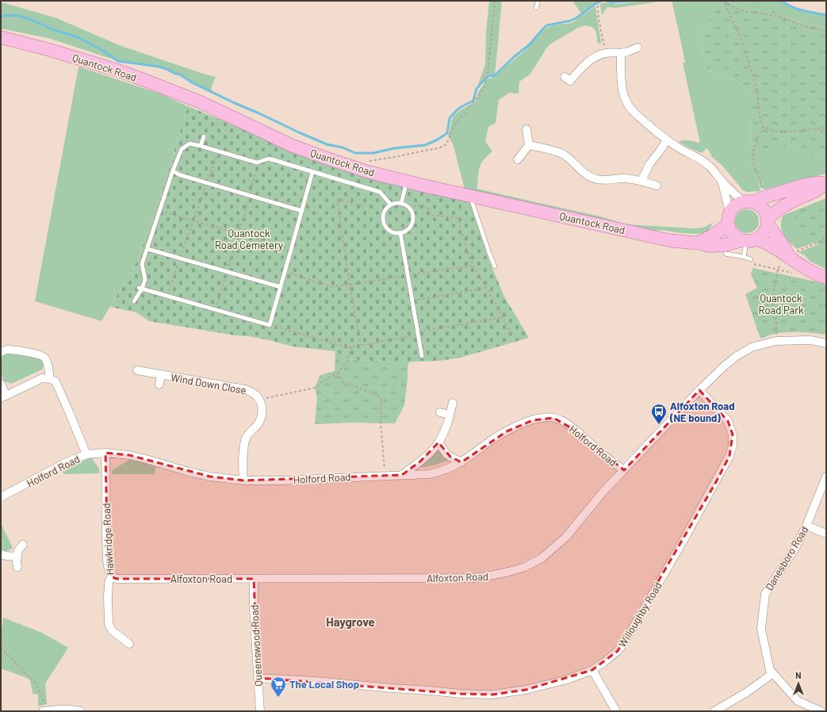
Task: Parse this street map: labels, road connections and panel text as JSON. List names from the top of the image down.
{
  "streets": {
    "main road": ["Quantock Road"],
    "street": [
      "Wind Down Close",
      "Holford Road",
      "Hawkridge Road",
      "Danesboro Road",
      "Alfoxton Road",
      "Willoughby Road",
      "Queenswood Road"
    ]
  },
  "crossings": [
    ["Wind Down Close", "Holford Road"],
    ["Holford Road", "Hawkridge Road"],
    ["Holford Road", "Alfoxton Road"],
    ["Hawkridge Road", "Alfoxton Road"],
    ["Alfoxton Road", "Willoughby Road"],
    ["Alfoxton Road", "Queenswood Road"],
    ["Willoughby Road", "Queenswood Road"]
  ],
  "districts": ["Haygrove"],
  "parks": ["Quantock Road Cemetery", "Quantock Road Park"],
  "places": {
    "bus stop": ["Alfoxton Road (NE bound)"],
    "supermarket": ["The Local Shop"]
  },
  "north": "top"
}
